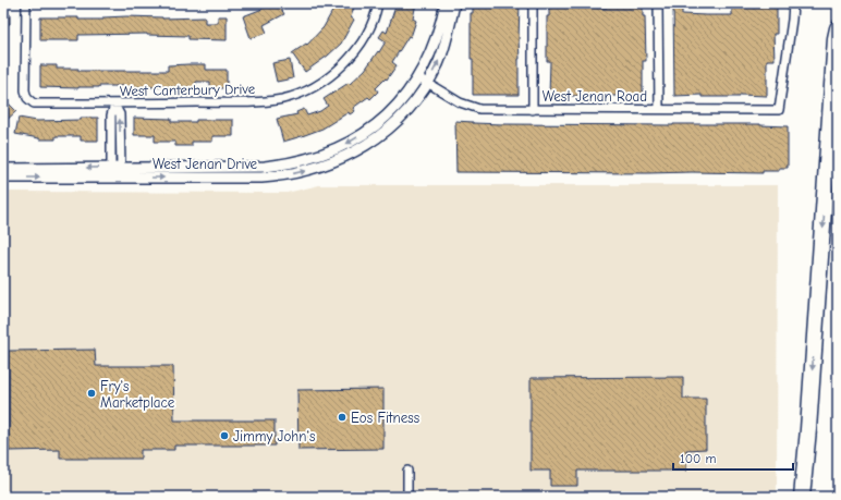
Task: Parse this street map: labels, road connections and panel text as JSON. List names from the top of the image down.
{
  "streets": {
    "street": ["West Canterbury Drive", "West Jenan Road", "West Jenan Drive"]
  },
  "crossings": [
    ["West Jenan Road", "West Jenan Drive"]
  ],
  "places": ["Fry's Marketplace", "Eos Fitness", "Jimmy John's"],
  "scale_bar": "100 m"
}
